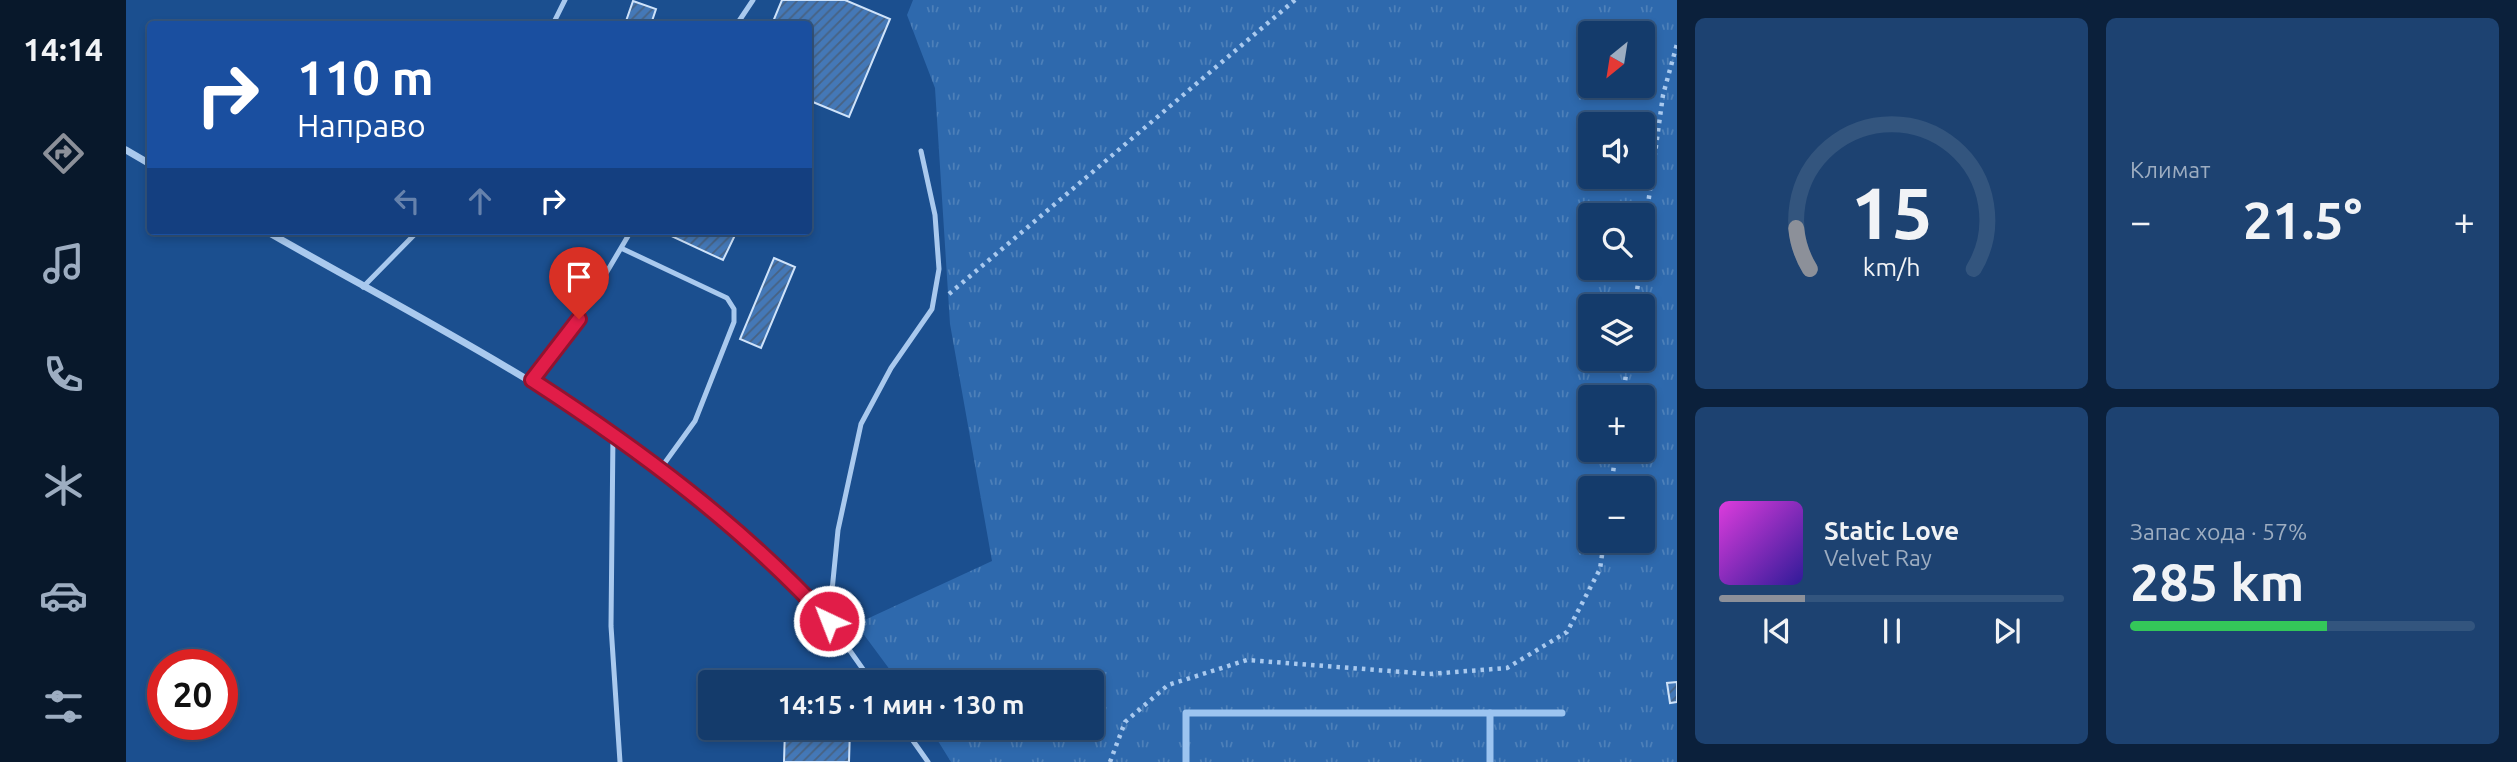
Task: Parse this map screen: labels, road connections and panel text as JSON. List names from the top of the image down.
{
  "north": "bottom left",
  "page": {
    "tabs": "14:14",
    "tile": [
      "Климат",
      ["Запас хода · 57%", "285 km"]
    ],
    "map_buttons": ["+", "−"],
    "turn": ["110 m", "Направо"],
    "heat": ["−", "21.5°", "+"],
    "song": ["Static Love", "Velvet Ray"],
    "limit": "20",
    "trip": "14:15 · 1 мин · 130 m",
    "gauge": ["15", "km/h"]
  }
}
